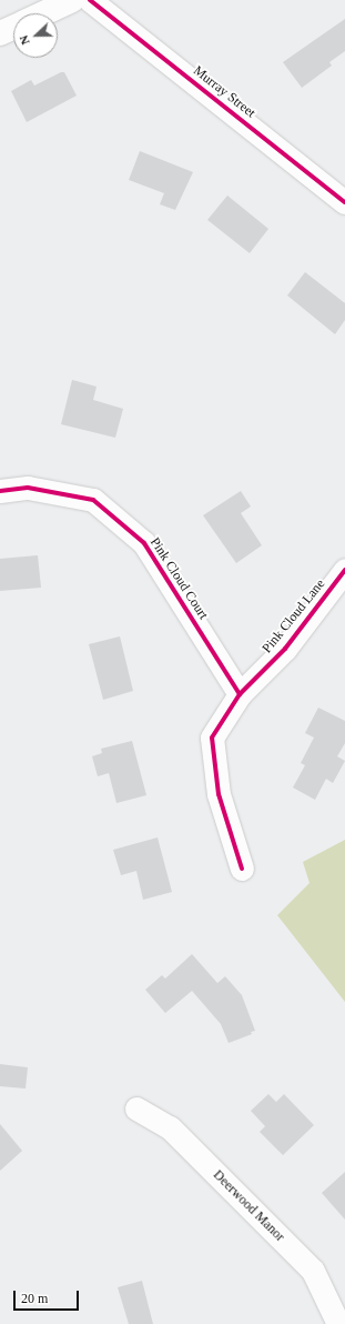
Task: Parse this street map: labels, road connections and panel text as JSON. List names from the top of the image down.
{
  "streets": {
    "street": [
      "Murray Street",
      "Pink Cloud Court",
      "Pink Cloud Lane",
      "Deerwood Manor"
    ]
  },
  "crossings": [
    ["Pink Cloud Court", "Pink Cloud Lane"]
  ],
  "scale_bar": "20 m",
  "north": "left"
}
